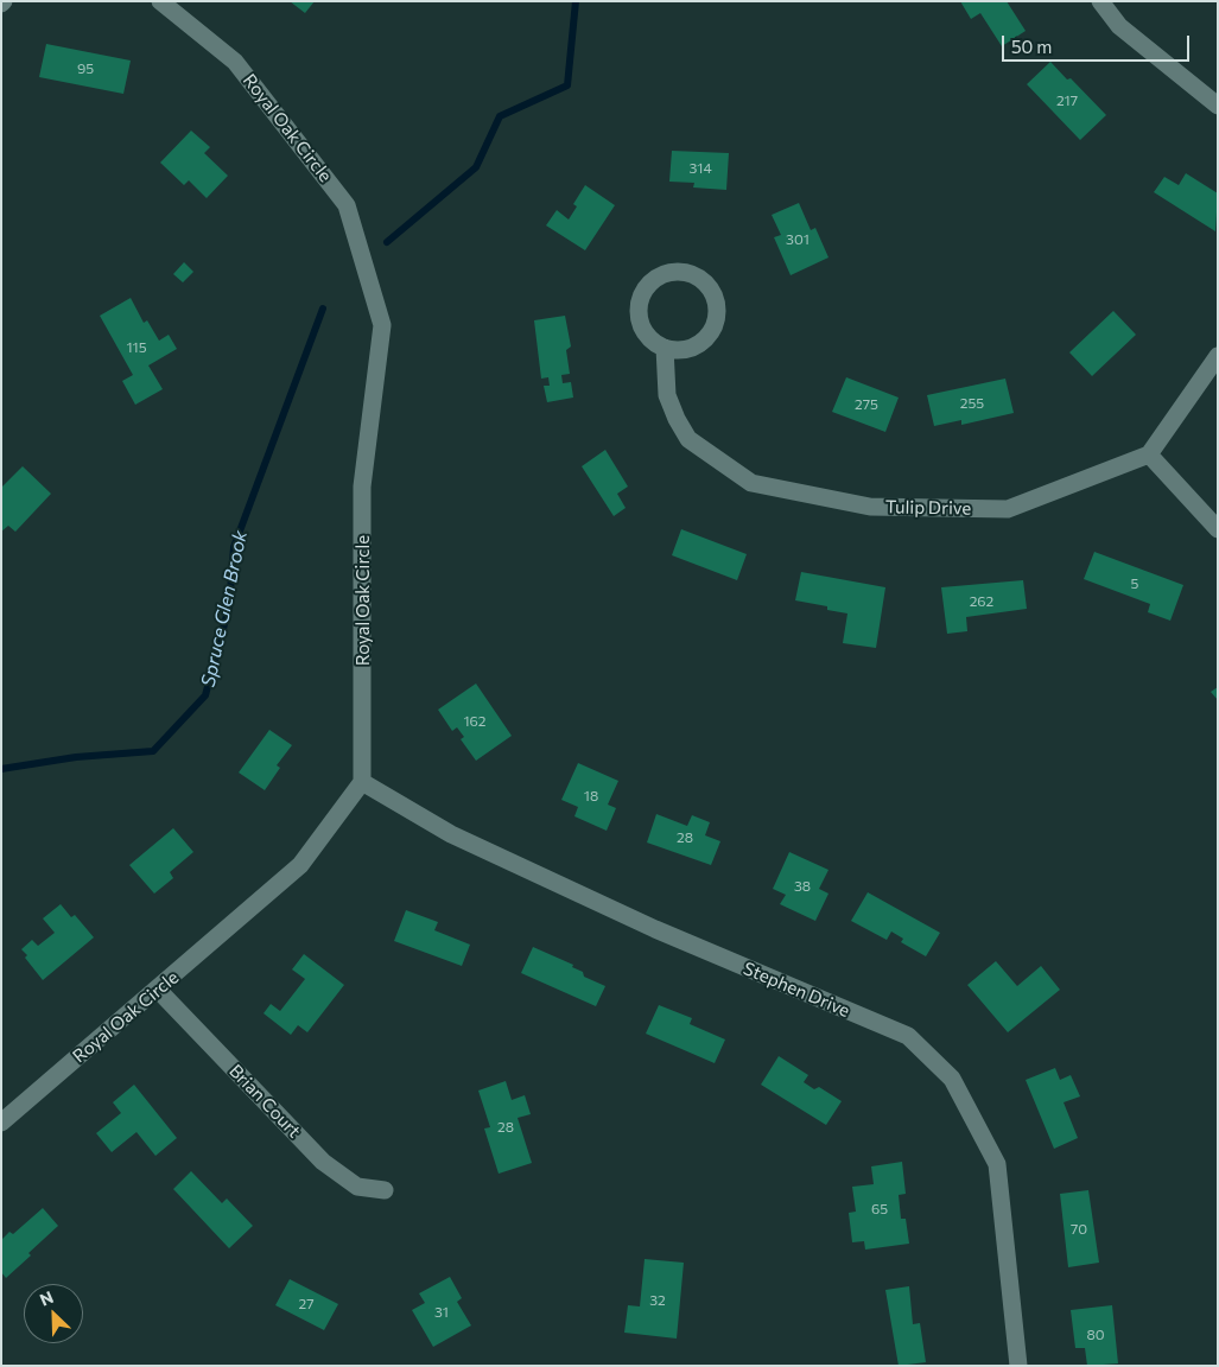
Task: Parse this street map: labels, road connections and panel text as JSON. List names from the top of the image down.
{
  "streets": {
    "street": [
      "Royal Oak Circle",
      "Tulip Drive",
      "Stephen Drive",
      "Brian Court"
    ]
  },
  "crossings": [
    ["Royal Oak Circle", "Stephen Drive"],
    ["Royal Oak Circle", "Brian Court"]
  ],
  "water": ["Spruce Glen Brook"],
  "house_numbers": [
    "95",
    "217",
    "314",
    "301",
    "115",
    "255",
    "275",
    "5",
    "262",
    "162",
    "18",
    "28",
    "38",
    "28",
    "65",
    "70",
    "32",
    "27",
    "31",
    "80"
  ],
  "scale_bar": "50 m",
  "north": "top left"
}
